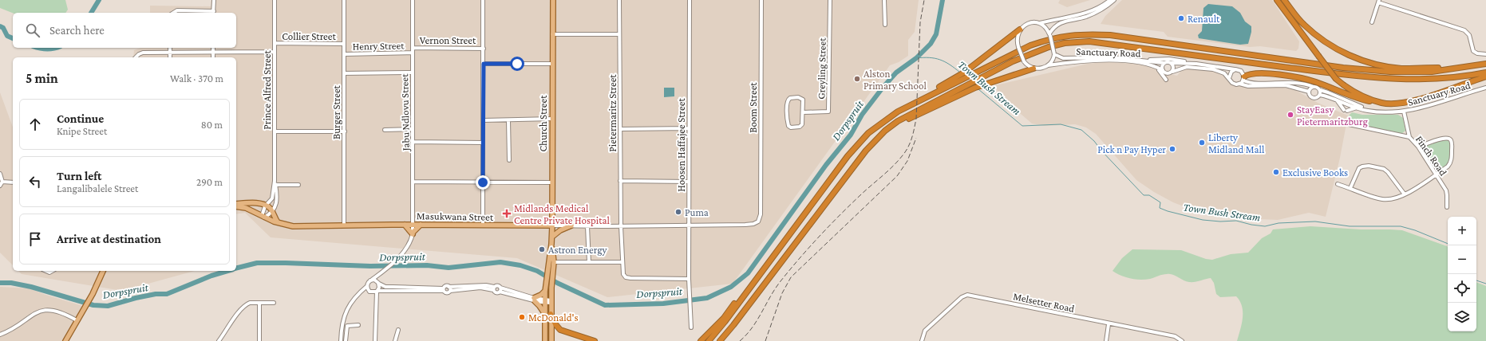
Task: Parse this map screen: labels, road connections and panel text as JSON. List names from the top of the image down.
{
  "streets": {
    "main road": ["Church Street", "Masukwana Street"],
    "street": [
      "Collier Street",
      "Vernon Street",
      "Henry Street",
      "Sanctuary Road",
      "Greyling Street",
      "Prince Alfred Street",
      "Boom Street",
      "Burger Street",
      "Jabu Ndlovu Street",
      "Pietermaritz Street",
      "Hoosen Haffajee Street",
      "Finch Road",
      "Melsetter Road"
    ]
  },
  "crossings": [
    ["Collier Street", "Prince Alfred Street"],
    ["Collier Street", "Burger Street"],
    ["Vernon Street", "Jabu Ndlovu Street"],
    ["Henry Street", "Burger Street"],
    ["Henry Street", "Jabu Ndlovu Street"],
    ["Sanctuary Road", "Finch Road"],
    ["Prince Alfred Street", "Masukwana Street"],
    ["Boom Street", "Masukwana Street"],
    ["Burger Street", "Masukwana Street"],
    ["Jabu Ndlovu Street", "Masukwana Street"],
    ["Pietermaritz Street", "Hoosen Haffajee Street"],
    ["Pietermaritz Street", "Masukwana Street"],
    ["Church Street", "Masukwana Street"],
    ["Hoosen Haffajee Street", "Masukwana Street"]
  ],
  "water": ["Town Bush Stream", "Dorpspruit"],
  "places": {
    "other": [
      "Renault",
      "Alston Primary School",
      "StayEasy Pietermaritzburg",
      "Liberty Midland Mall",
      "Pick n Pay Hyper",
      "Exclusive Books",
      "Puma",
      "Astron Energy",
      "McDonald's"
    ],
    "health": ["Midlands Medical Centre Private Hospital"]
  },
  "page": {
    "search": "Search here",
    "heading": ["5 min", "Walk · 370 m"],
    "list": [
      ["Continue", "Knipe Street", "80 m"],
      ["Turn left", "Langalibalele Street", "290 m"],
      "Arrive at destination"
    ],
    "map_buttons": ["+", "−"]
  }
}
